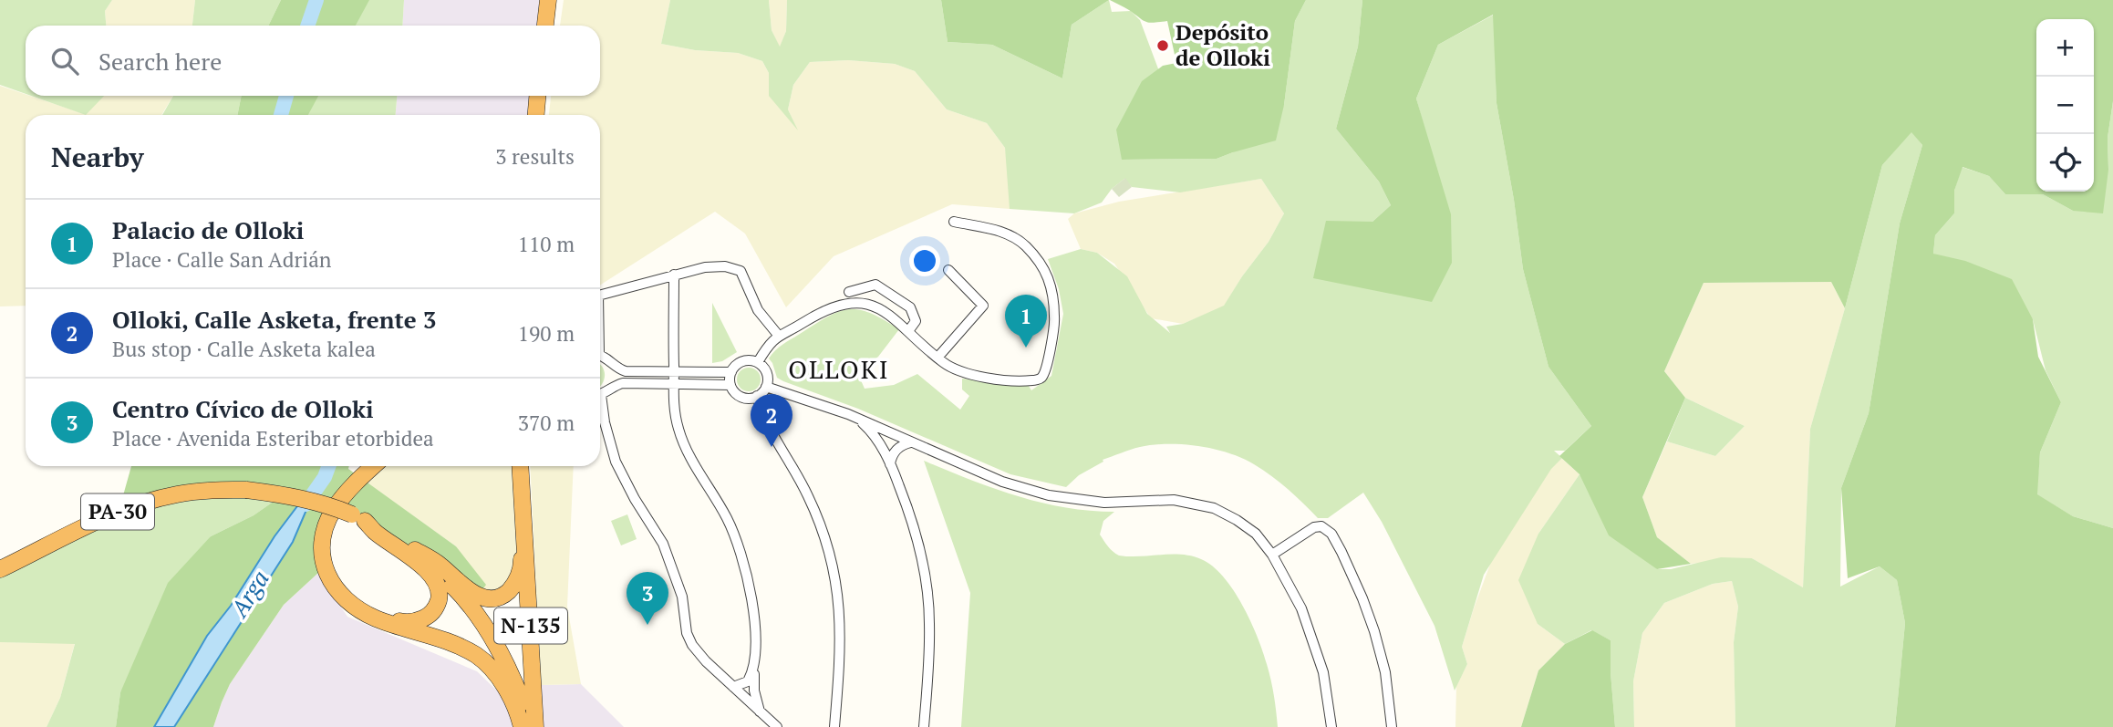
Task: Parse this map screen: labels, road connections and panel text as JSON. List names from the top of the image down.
{
  "streets": {
    "highway": ["PA-30", "N-135"]
  },
  "crossings": [
    ["PA-30", "N-135"]
  ],
  "districts": ["OLLOKI"],
  "water": ["Arga"],
  "places": ["Depósito de Olloki"],
  "page": {
    "map_buttons": ["+", "−"],
    "search": "Search here",
    "heading": ["Nearby", "3 results"],
    "list": [
      {
        "mark": "1",
        "name": "Palacio de Olloki",
        "note": "Place · Calle San Adrián",
        "value": "110 m"
      },
      {
        "mark": "2",
        "name": "Olloki, Calle Asketa, frente 3",
        "note": "Bus stop · Calle Asketa kalea",
        "value": "190 m"
      },
      {
        "mark": "3",
        "name": "Centro Cívico de Olloki",
        "note": "Place · Avenida Esteribar etorbidea",
        "value": "370 m"
      }
    ],
    "pins": ["1", "2", "3"]
  }
}
